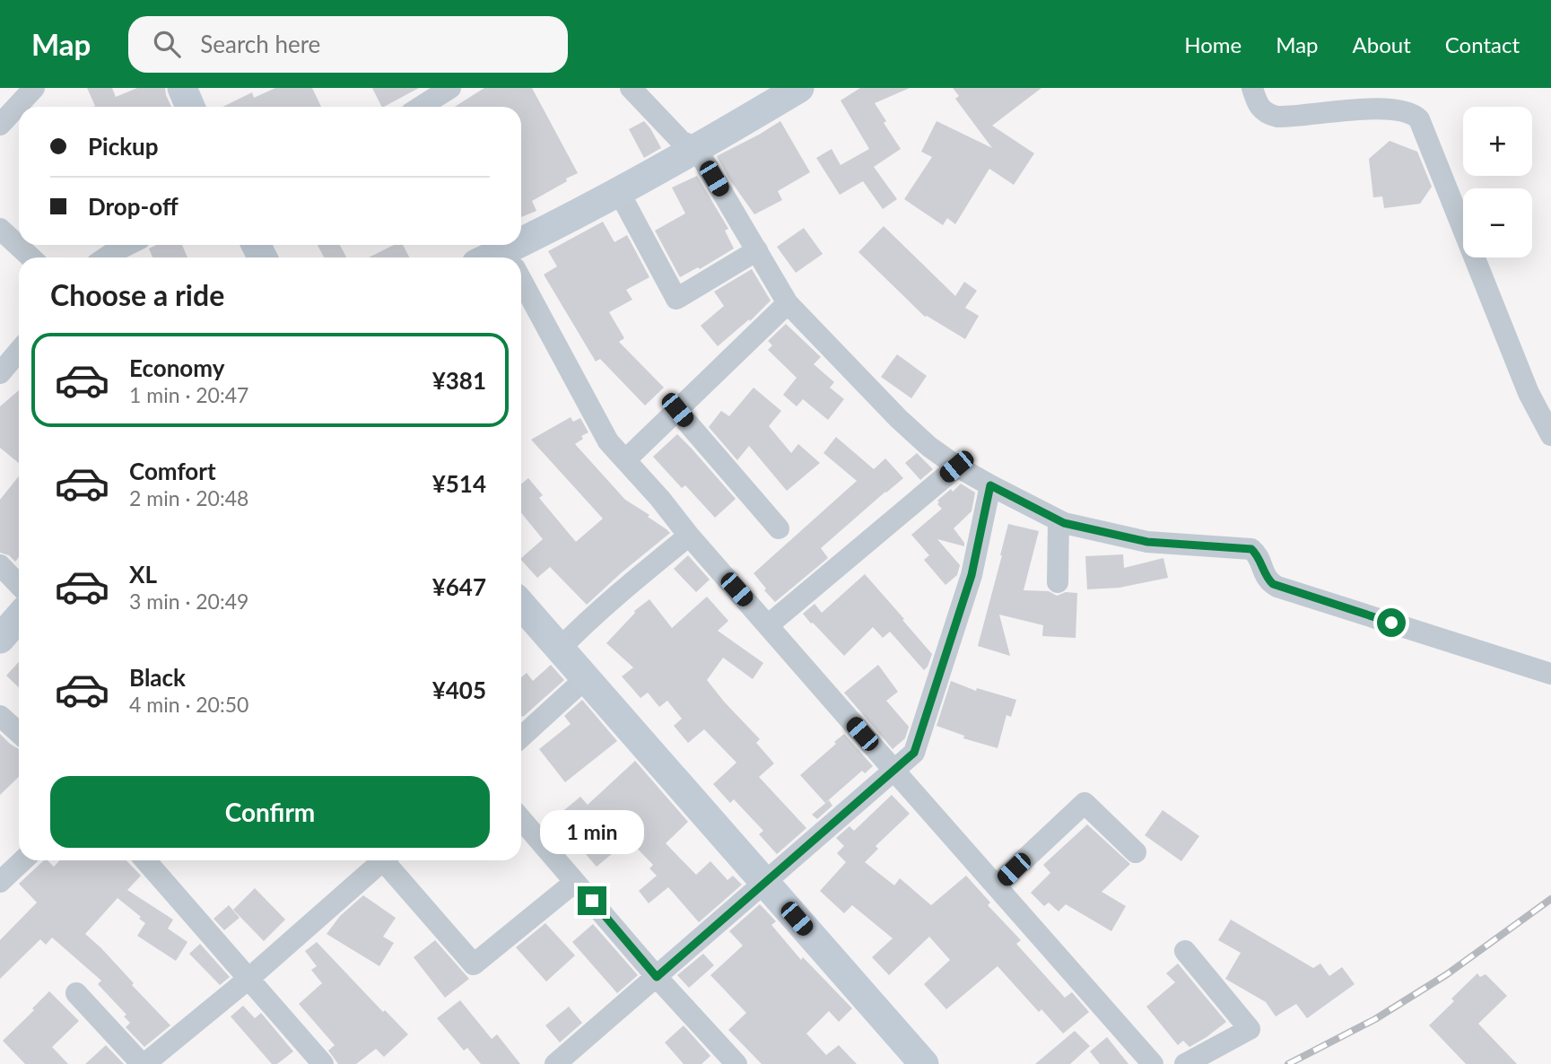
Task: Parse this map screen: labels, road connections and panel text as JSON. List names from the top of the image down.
{
  "page": {
    "header": "Map",
    "search": "Search here",
    "nav": [
      "Home",
      "Map",
      "About",
      "Contact"
    ],
    "map_buttons": ["+", "−"],
    "banner": ["Pickup", "Drop-off"],
    "heading": "Choose a ride",
    "list": [
      {
        "name": "Economy",
        "note": "1 min · 20:47",
        "value": "¥381"
      },
      {
        "name": "Comfort",
        "note": "2 min · 20:48",
        "value": "¥514"
      },
      {
        "name": "XL",
        "note": "3 min · 20:49",
        "value": "¥647"
      },
      {
        "name": "Black",
        "note": "4 min · 20:50",
        "value": "¥405"
      }
    ],
    "buttons": "Confirm",
    "bubble": "1 min"
  }
}
